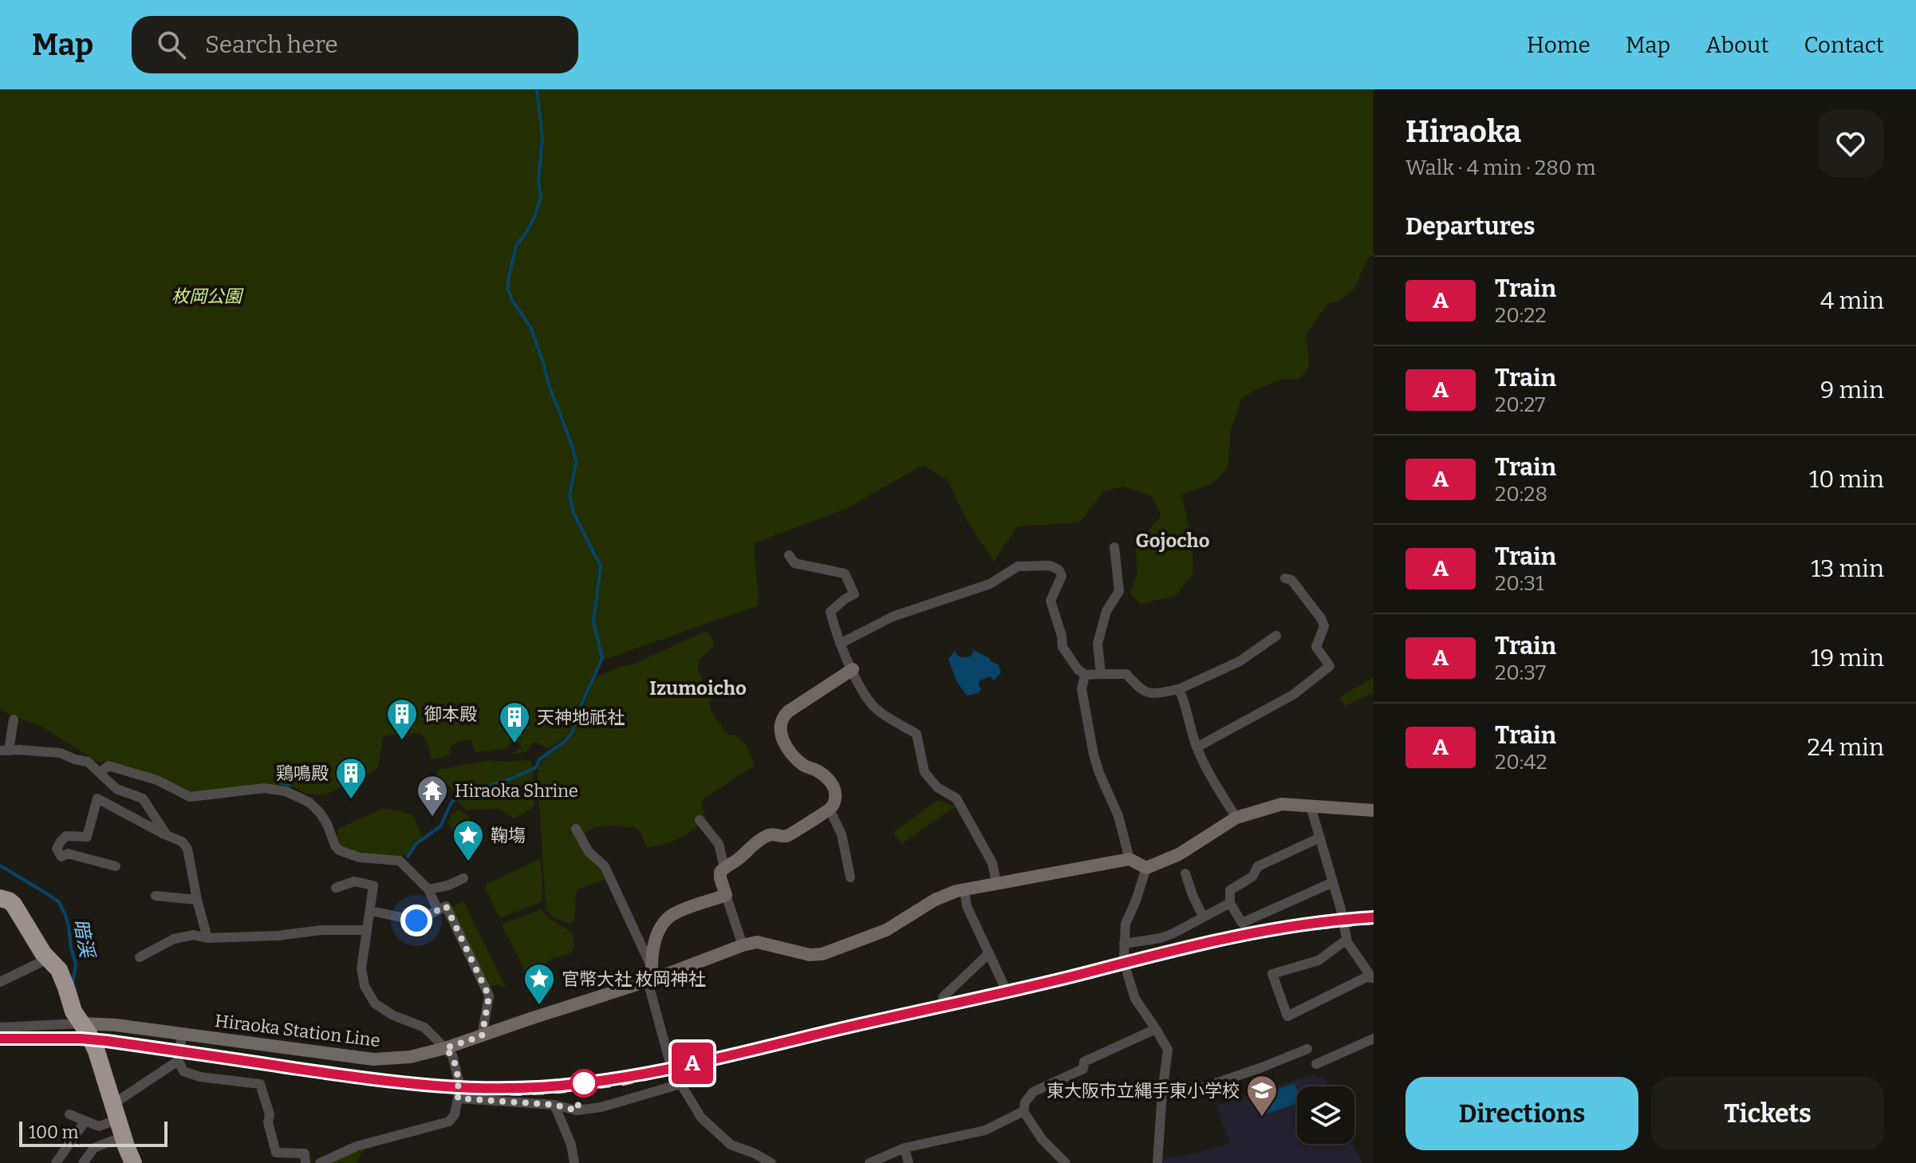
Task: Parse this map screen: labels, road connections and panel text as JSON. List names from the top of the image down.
{
  "streets": {
    "street": ["Hiraoka Station Line"]
  },
  "districts": ["Gojocho", "Izumoicho"],
  "water": ["暗渓"],
  "parks": ["枚岡公園"],
  "places": {
    "building": ["御本殿", "天神地祇社", "鶏鳴殿"],
    "temple": ["Hiraoka Shrine"],
    "place": ["鞠塲", "官幣大社 枚岡神社"],
    "school or university": ["東大阪市立縄手東小学校"]
  },
  "scale_bar": "100 m",
  "page": {
    "header": "Map",
    "search": "Search here",
    "nav": [
      "Home",
      "Map",
      "About",
      "Contact"
    ],
    "on_map": "A",
    "heading": [
      ["Hiraoka", "Walk · 4 min · 280 m"],
      "Departures"
    ],
    "list": [
      {
        "mark": "A",
        "name": "Train",
        "note": "20:22",
        "value": "4 min"
      },
      {
        "mark": "A",
        "name": "Train",
        "note": "20:27",
        "value": "9 min"
      },
      {
        "mark": "A",
        "name": "Train",
        "note": "20:28",
        "value": "10 min"
      },
      {
        "mark": "A",
        "name": "Train",
        "note": "20:31",
        "value": "13 min"
      },
      {
        "mark": "A",
        "name": "Train",
        "note": "20:37",
        "value": "19 min"
      },
      {
        "mark": "A",
        "name": "Train",
        "note": "20:42",
        "value": "24 min"
      }
    ],
    "buttons": ["Directions", "Tickets"],
    "scale": "100 m"
  }
}
